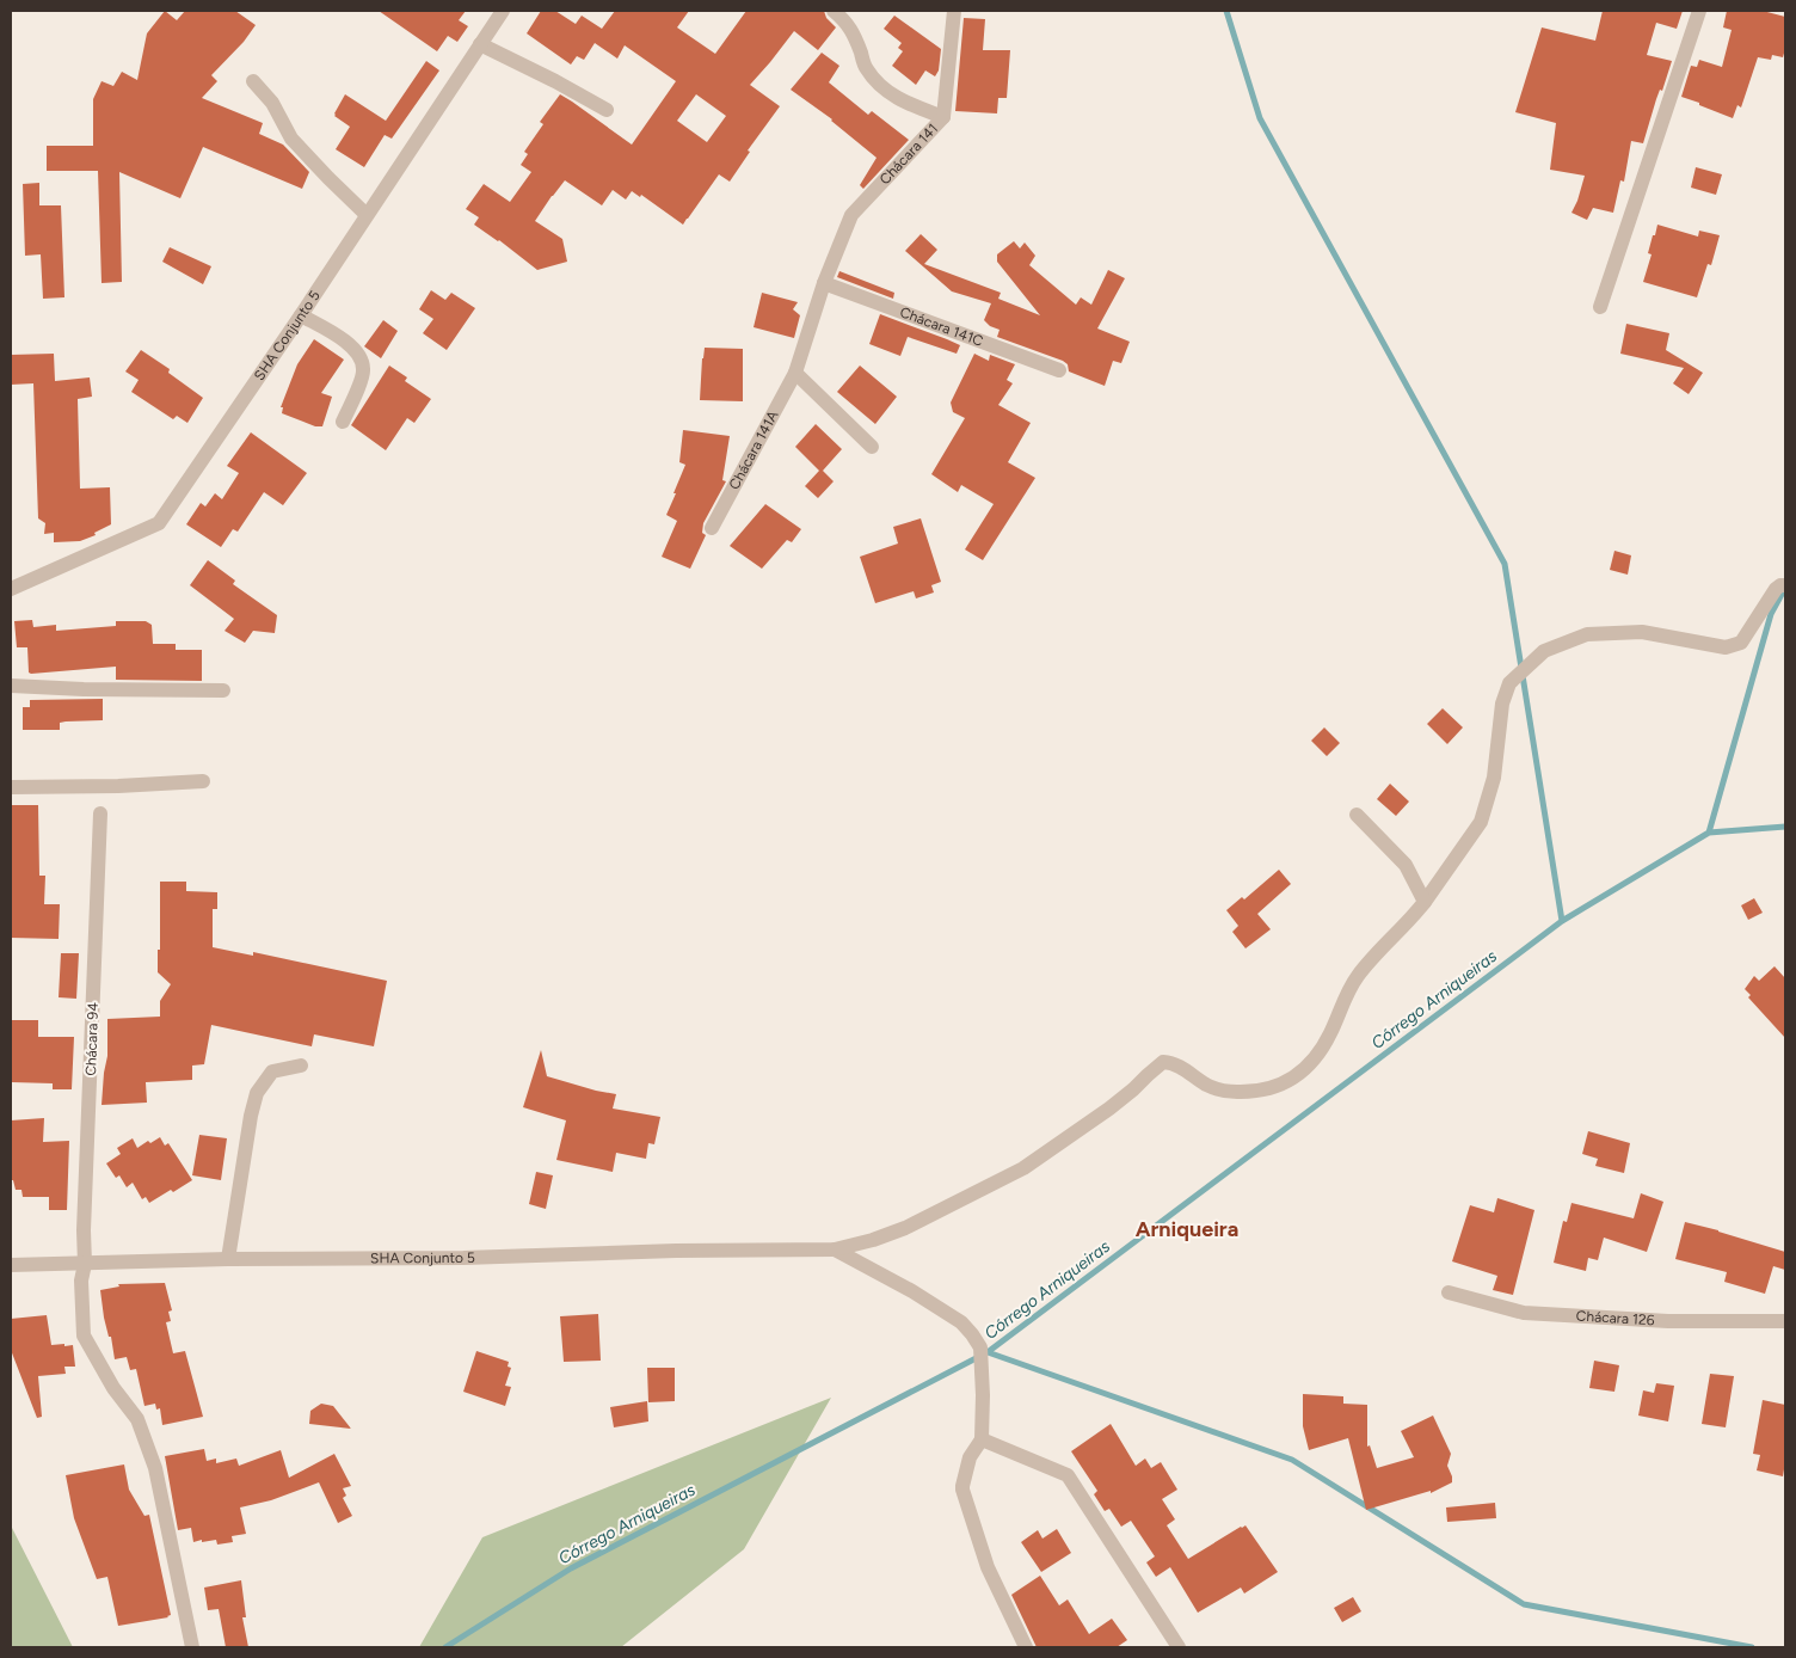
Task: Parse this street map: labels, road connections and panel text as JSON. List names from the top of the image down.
{
  "streets": {
    "street": [
      "Chácara 141",
      "Chácara 141C",
      "SHA Conjunto 5",
      "Chácara 141A",
      "Chácara 94",
      "Chácara 126"
    ]
  },
  "crossings": [
    ["Chácara 141", "Chácara 141C"],
    ["Chácara 141", "Chácara 141A"],
    ["Chácara 141C", "Chácara 141A"],
    ["SHA Conjunto 5", "Chácara 94"]
  ],
  "districts": ["Arniqueira"],
  "water": ["Córrego Arniqueiras"]
}
